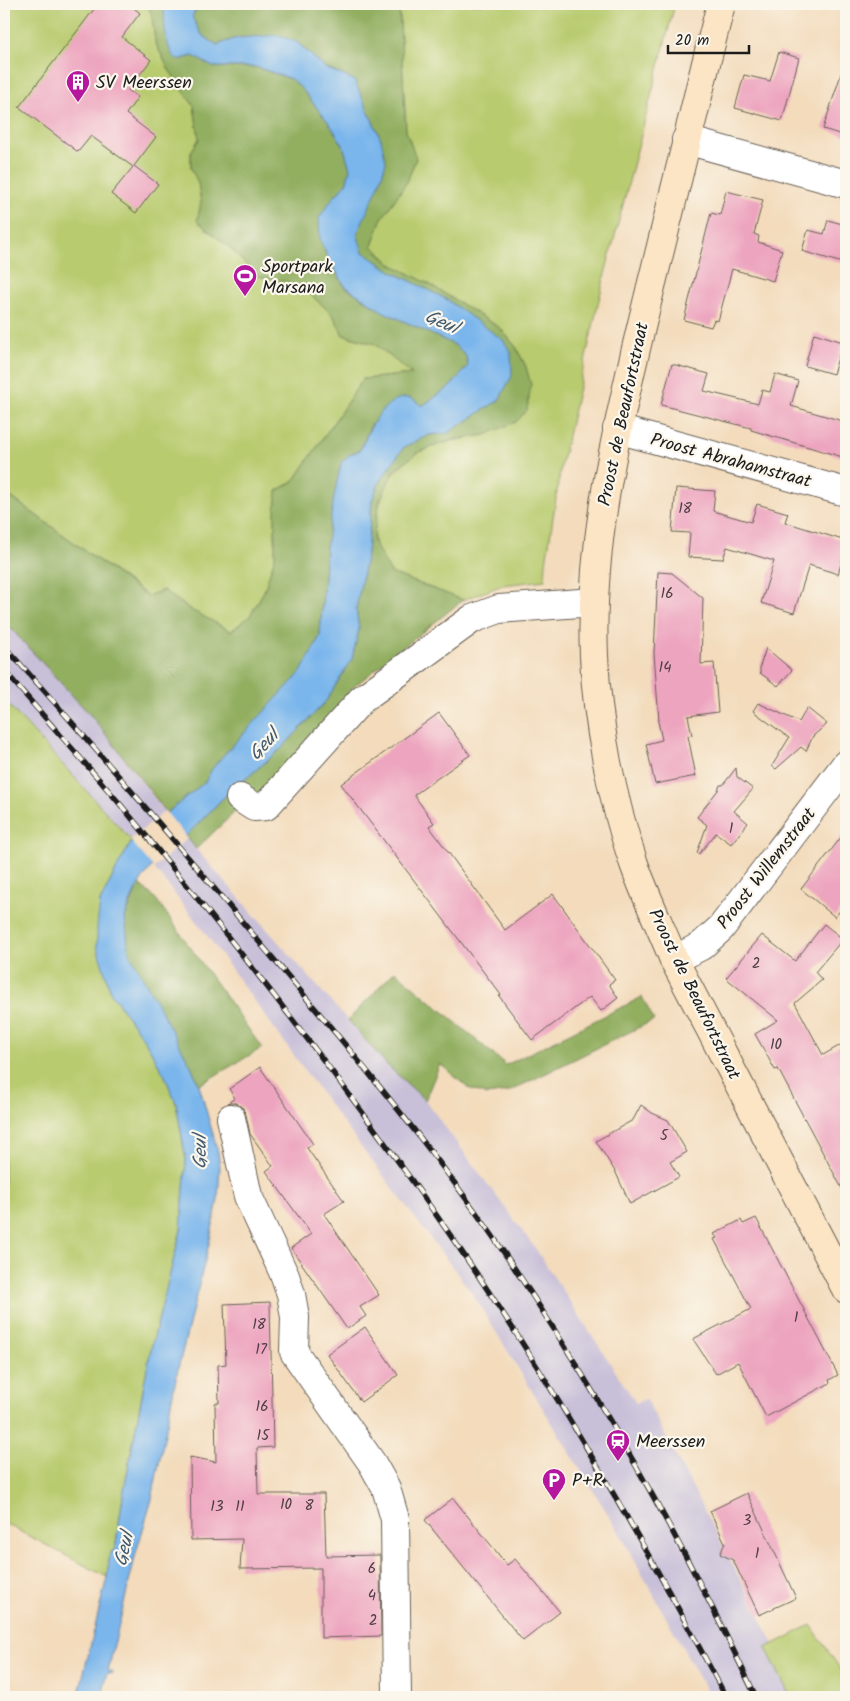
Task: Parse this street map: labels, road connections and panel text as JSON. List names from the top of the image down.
{
  "streets": {
    "street": ["Proost de Beaufortstraat", "Proost Abrahamstraat", "Proost Willemstraat"]
  },
  "crossings": [
    ["Proost de Beaufortstraat", "Proost Abrahamstraat"],
    ["Proost de Beaufortstraat", "Proost Willemstraat"]
  ],
  "water": ["Geul"],
  "places": {
    "building": ["SV Meerssen"],
    "sports": ["Sportpark Marsana"],
    "station": ["Meerssen"],
    "parking": ["P+R"]
  },
  "house_numbers": [
    "18",
    "16",
    "14",
    "1",
    "2",
    "10",
    "5",
    "1",
    "18",
    "17",
    "16",
    "15",
    "10",
    "8",
    "13",
    "11",
    "3",
    "1",
    "6",
    "4",
    "2"
  ],
  "scale_bar": "20 m"
}
